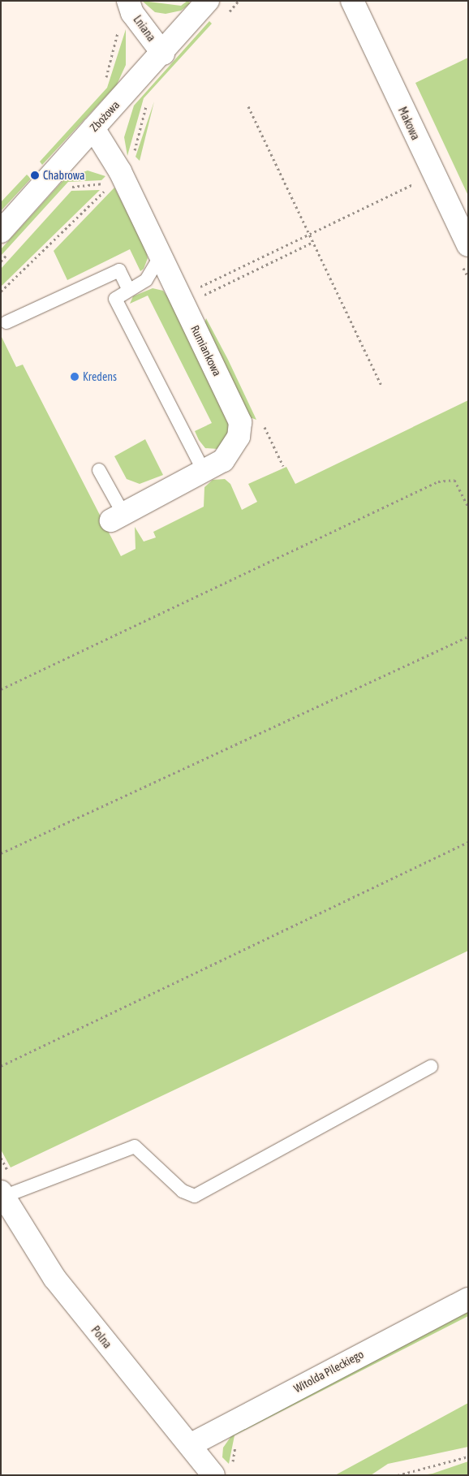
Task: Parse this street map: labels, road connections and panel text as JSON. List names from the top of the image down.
{
  "streets": {
    "street": [
      "Lniana",
      "Zbożowa",
      "Makowa",
      "Rumiankowa",
      "Polna",
      "Witolda Pileckiego"
    ]
  },
  "crossings": [
    ["Lniana", "Zbożowa"],
    ["Zbożowa", "Rumiankowa"],
    ["Polna", "Witolda Pileckiego"]
  ],
  "places": ["Chabrowa", "Kredens"]
}
